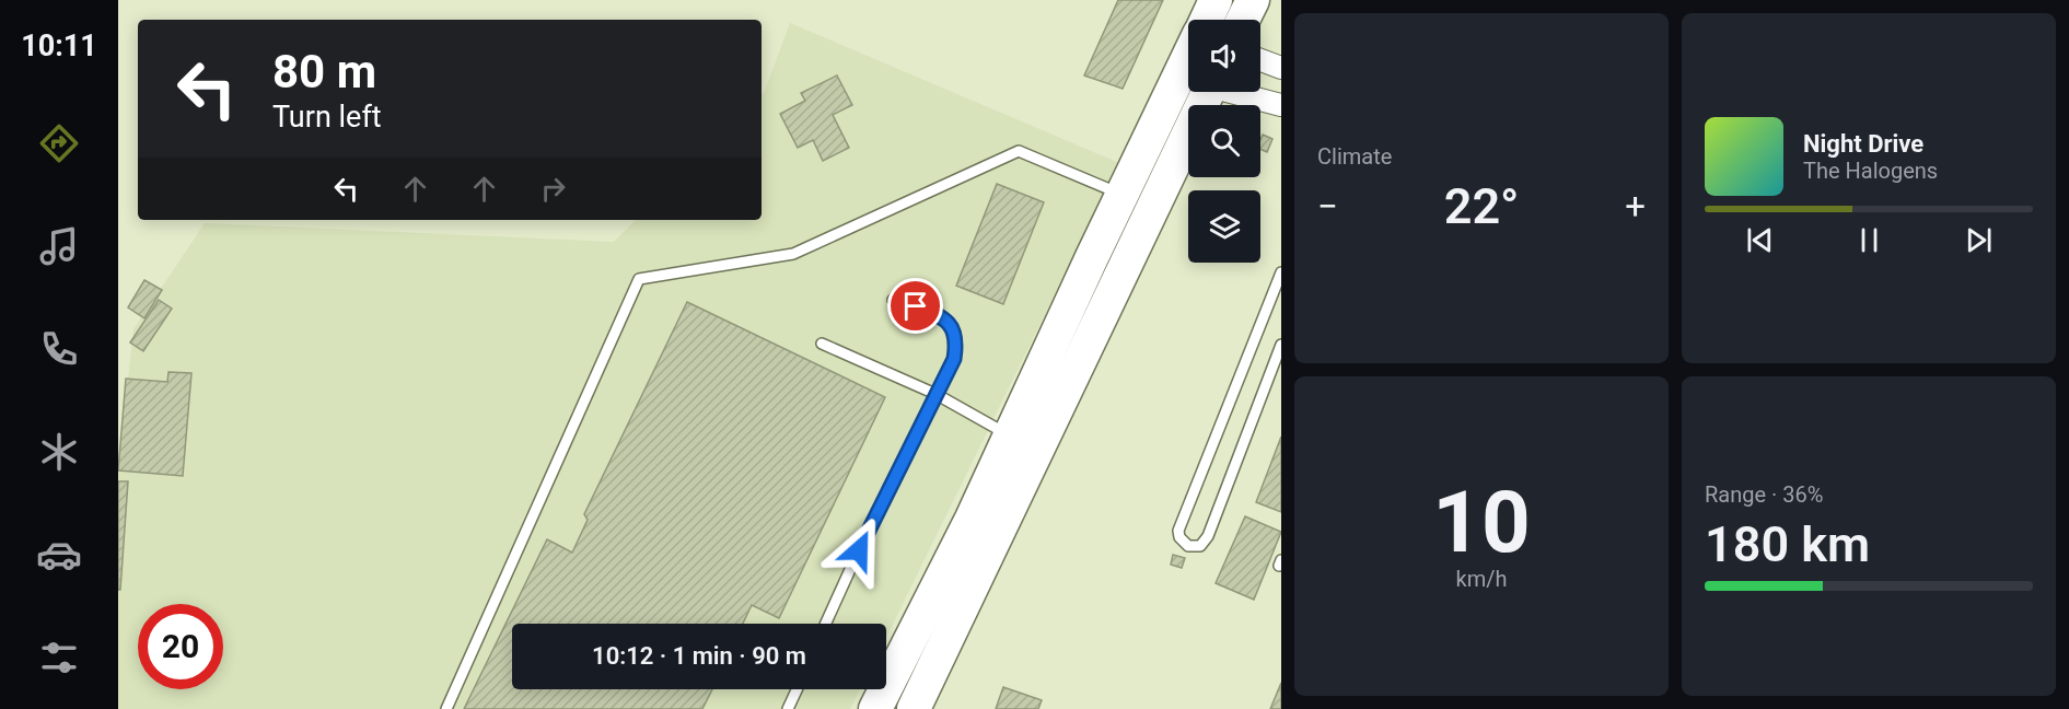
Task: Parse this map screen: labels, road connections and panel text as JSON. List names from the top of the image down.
{
  "page": {
    "tabs": "10:11",
    "tile": [
      "Climate",
      ["10", "km/h"],
      ["Range · 36%", "180 km"]
    ],
    "turn": ["80 m", "Turn left"],
    "song": ["Night Drive", "The Halogens"],
    "heat": ["−", "22°", "+"],
    "limit": "20",
    "trip": "10:12 · 1 min · 90 m"
  }
}
